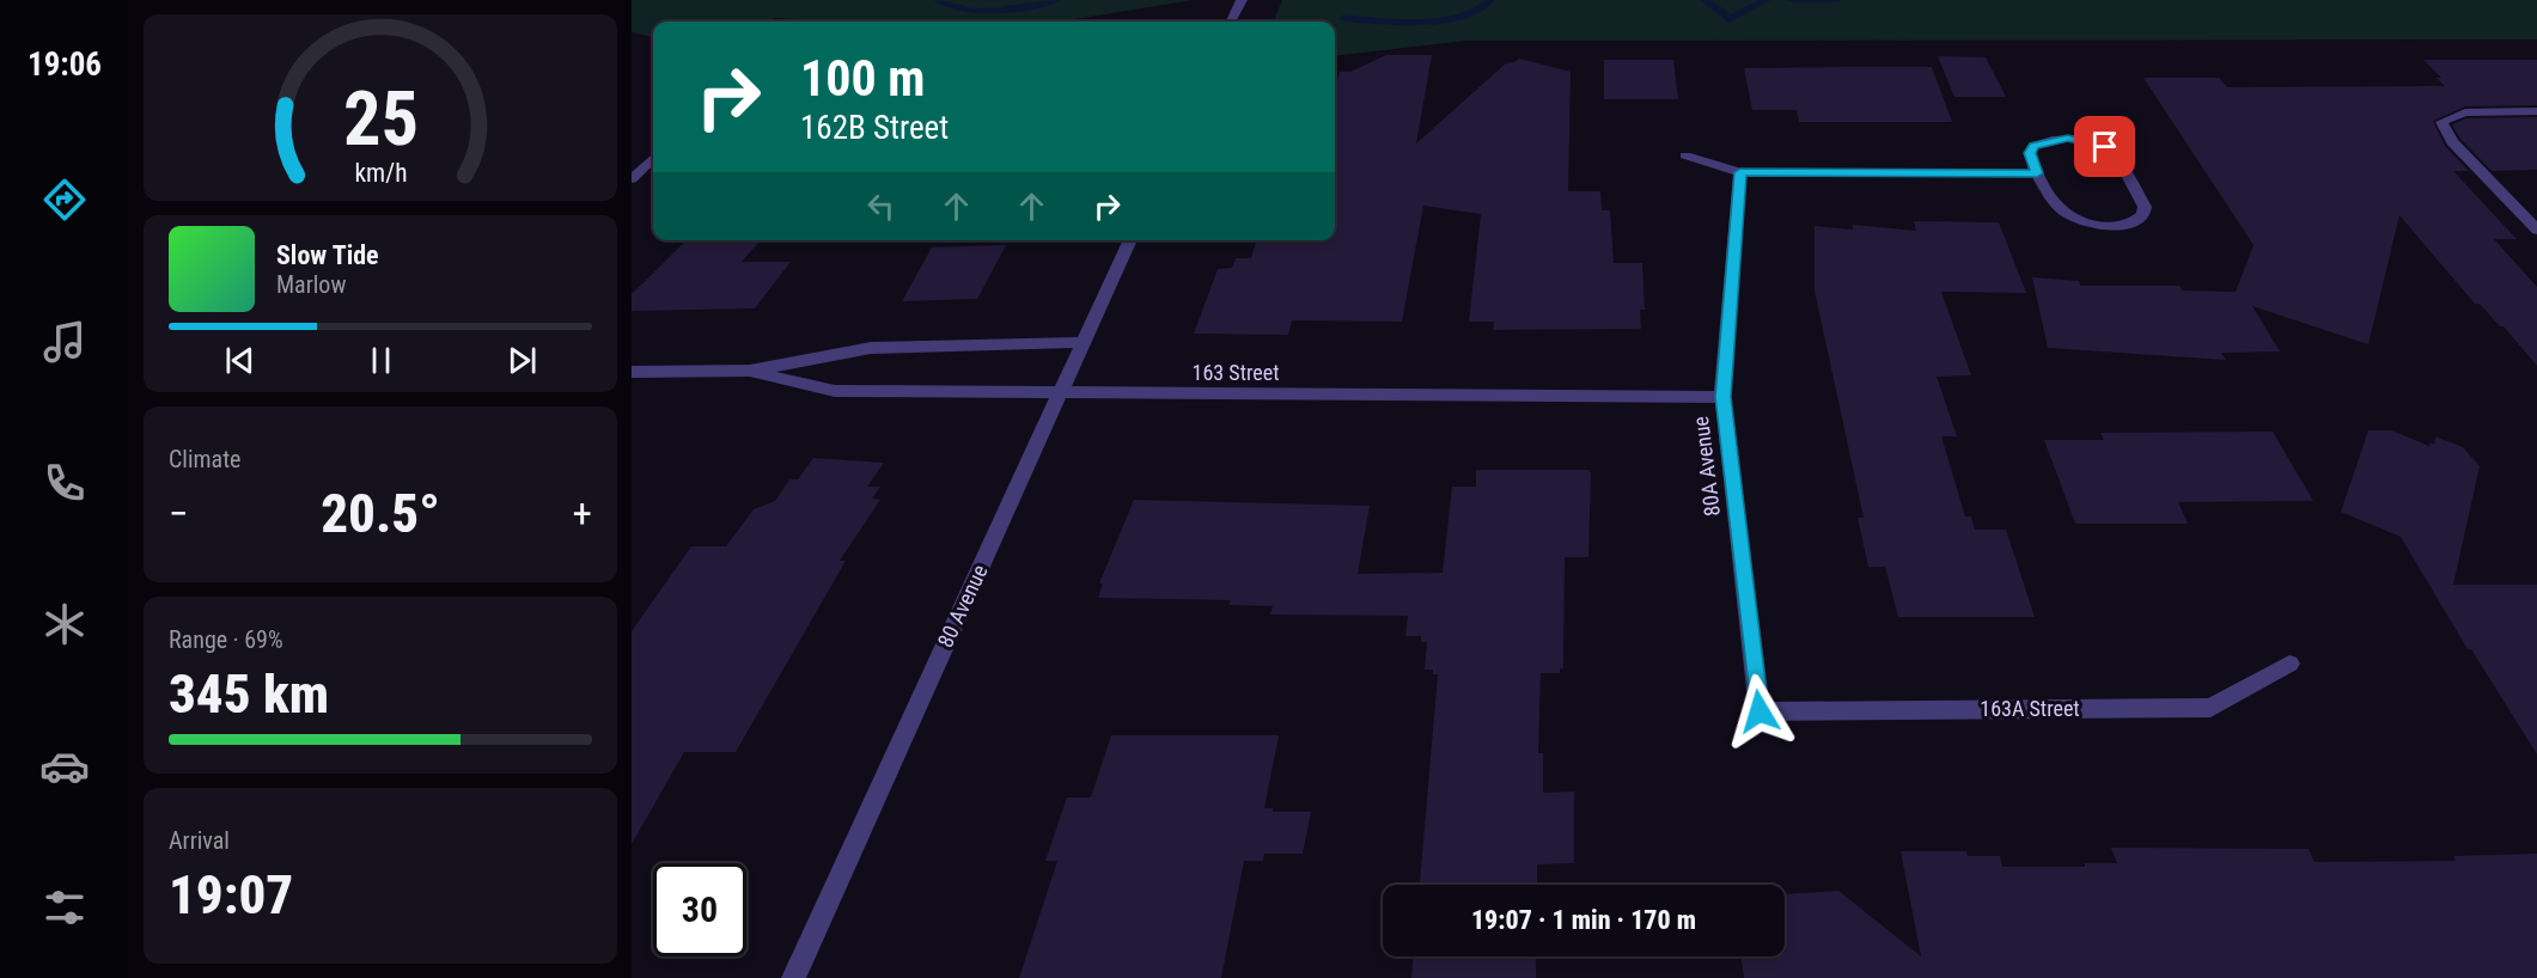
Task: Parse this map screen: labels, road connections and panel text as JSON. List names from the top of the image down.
{
  "streets": {
    "street": [
      "163 Street",
      "80A Avenue",
      "80 Avenue",
      "163A Street"
    ]
  },
  "crossings": [
    ["163 Street", "80A Avenue"],
    ["163 Street", "80 Avenue"],
    ["80A Avenue", "163A Street"]
  ],
  "page": {
    "tabs": "19:06",
    "turn": ["100 m", "162B Street"],
    "song": ["Slow Tide", "Marlow"],
    "tile": [
      "Climate",
      ["Range · 69%", "345 km"],
      ["Arrival", "19:07"]
    ],
    "heat": ["−", "20.5°", "+"],
    "limit": "30",
    "trip": "19:07 · 1 min · 170 m",
    "gauge": ["25", "km/h"]
  }
}
